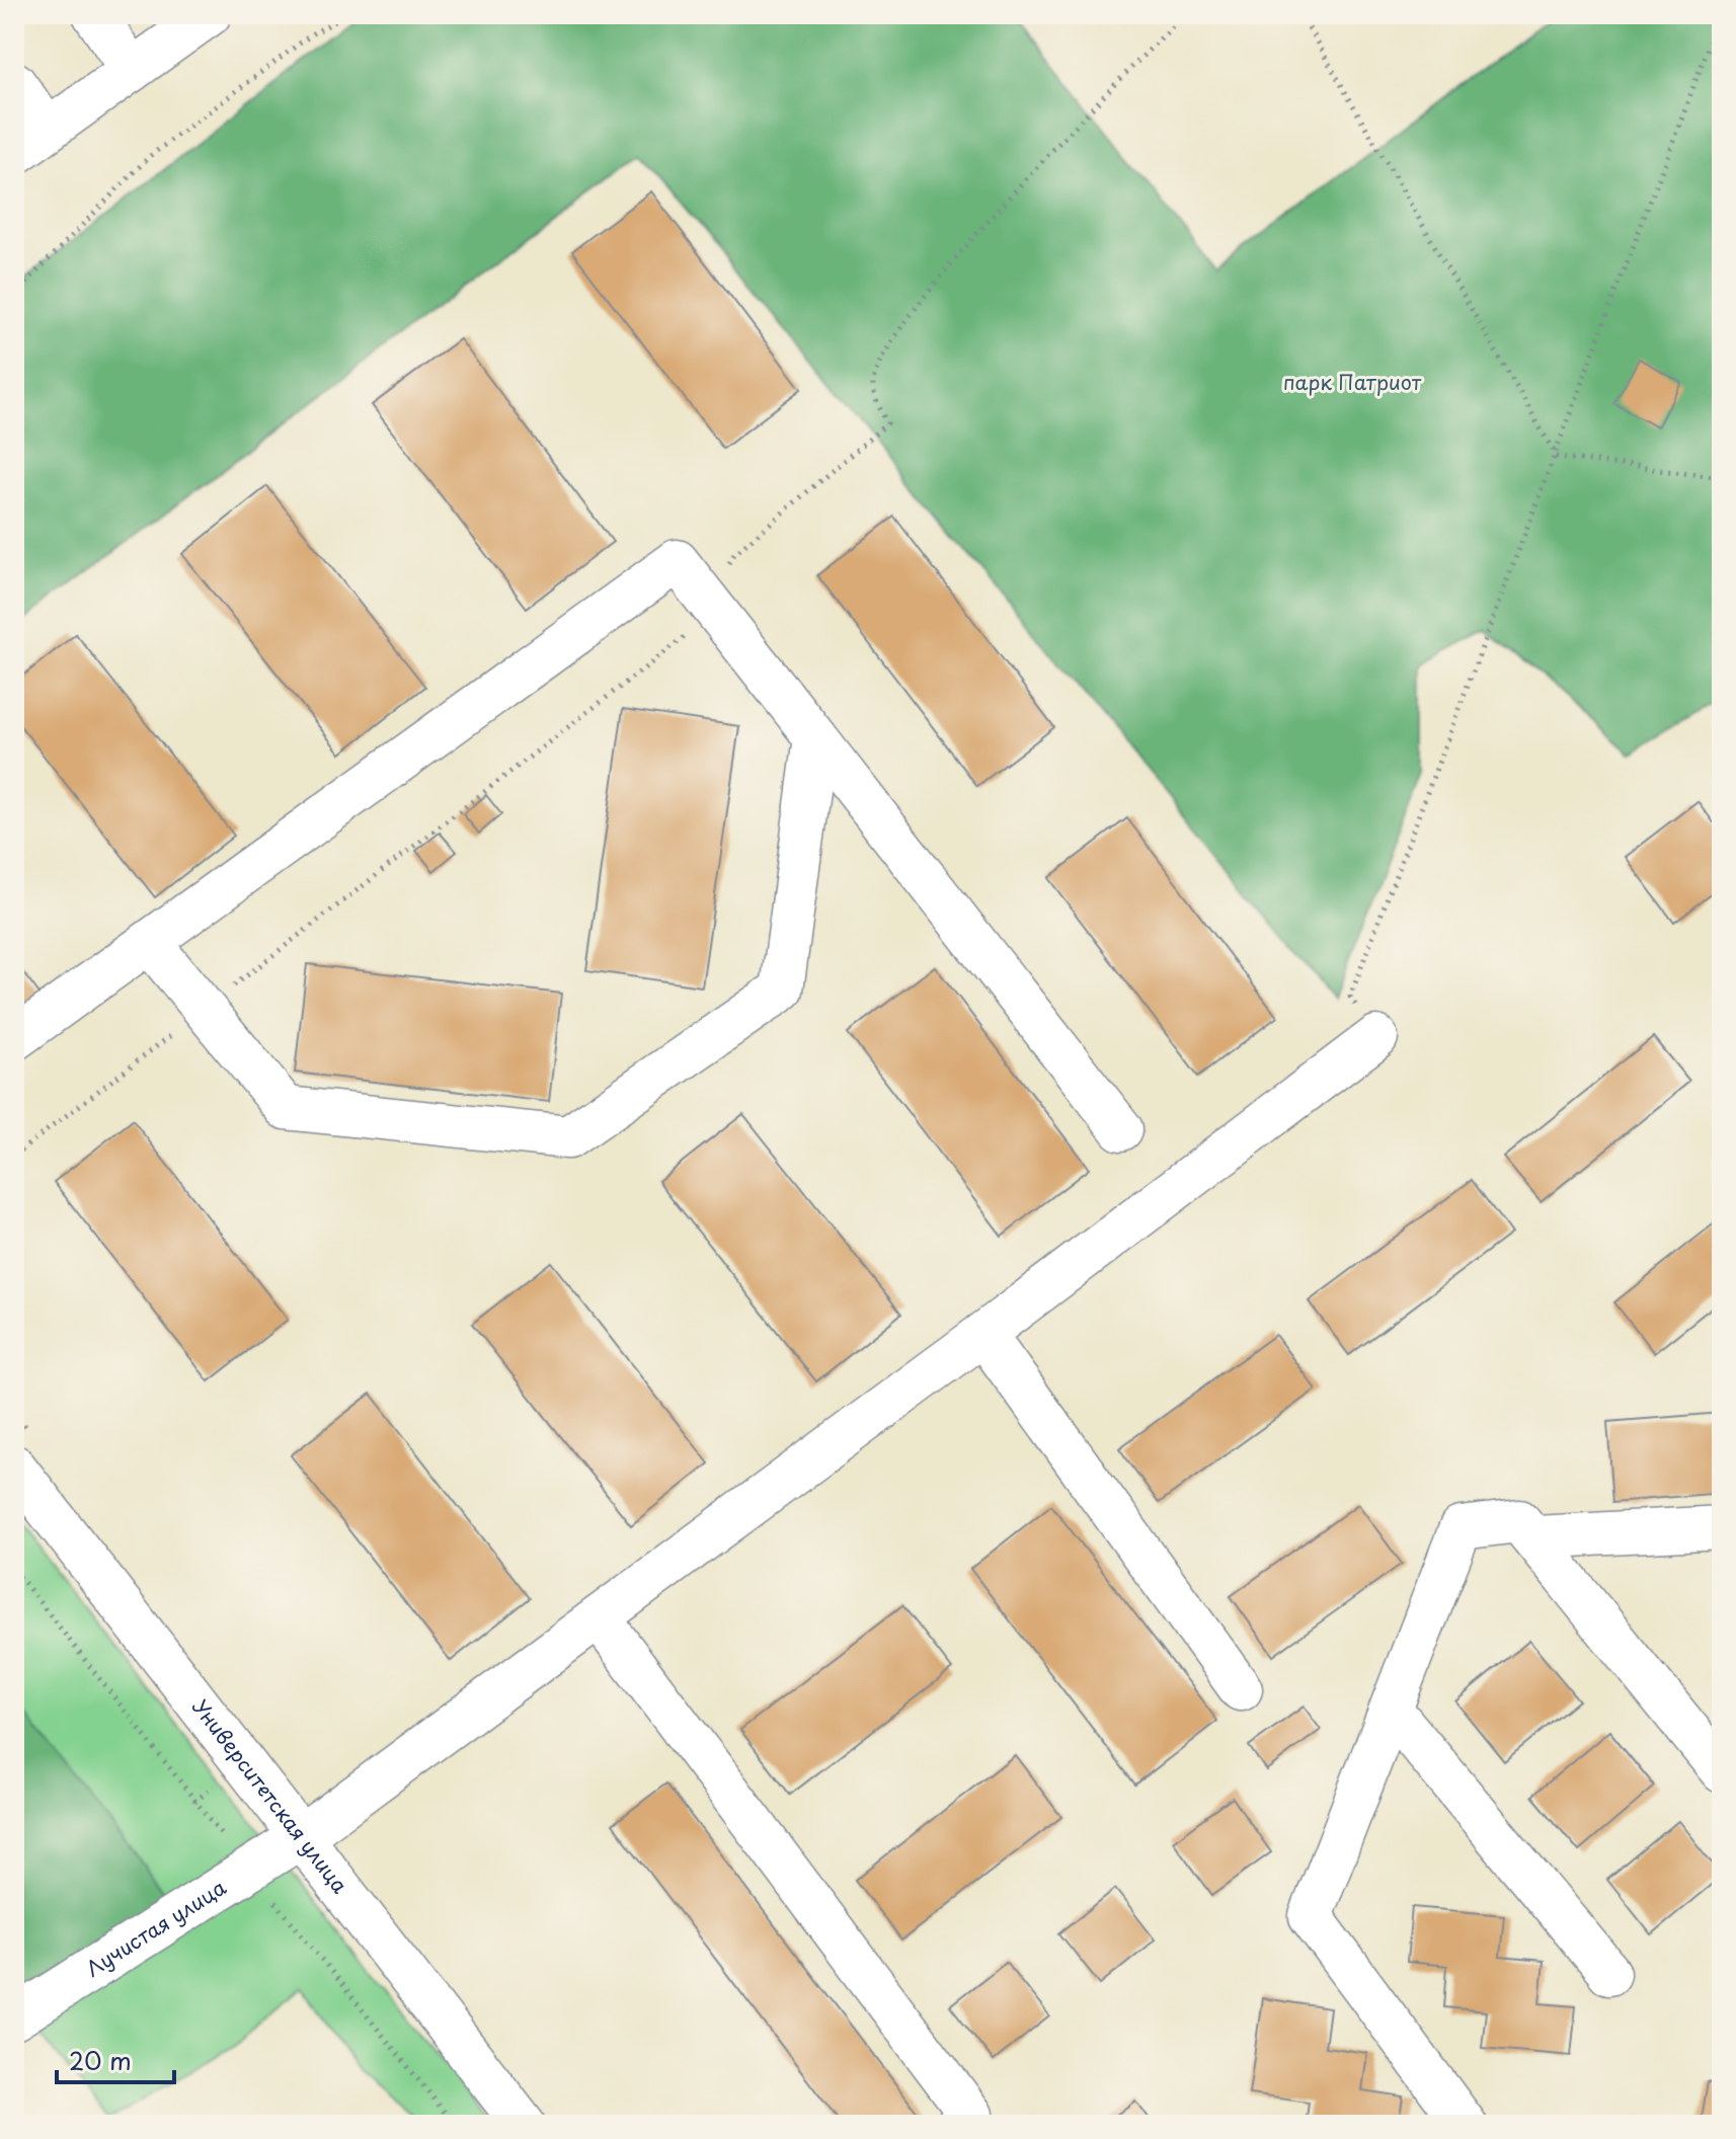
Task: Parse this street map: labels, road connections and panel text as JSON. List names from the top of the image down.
{
  "streets": {
    "street": ["Университетская улица", "Лучистая улица"]
  },
  "crossings": [
    ["Университетская улица", "Лучистая улица"]
  ],
  "parks": ["парк Патриот"],
  "scale_bar": "20 m"
}
